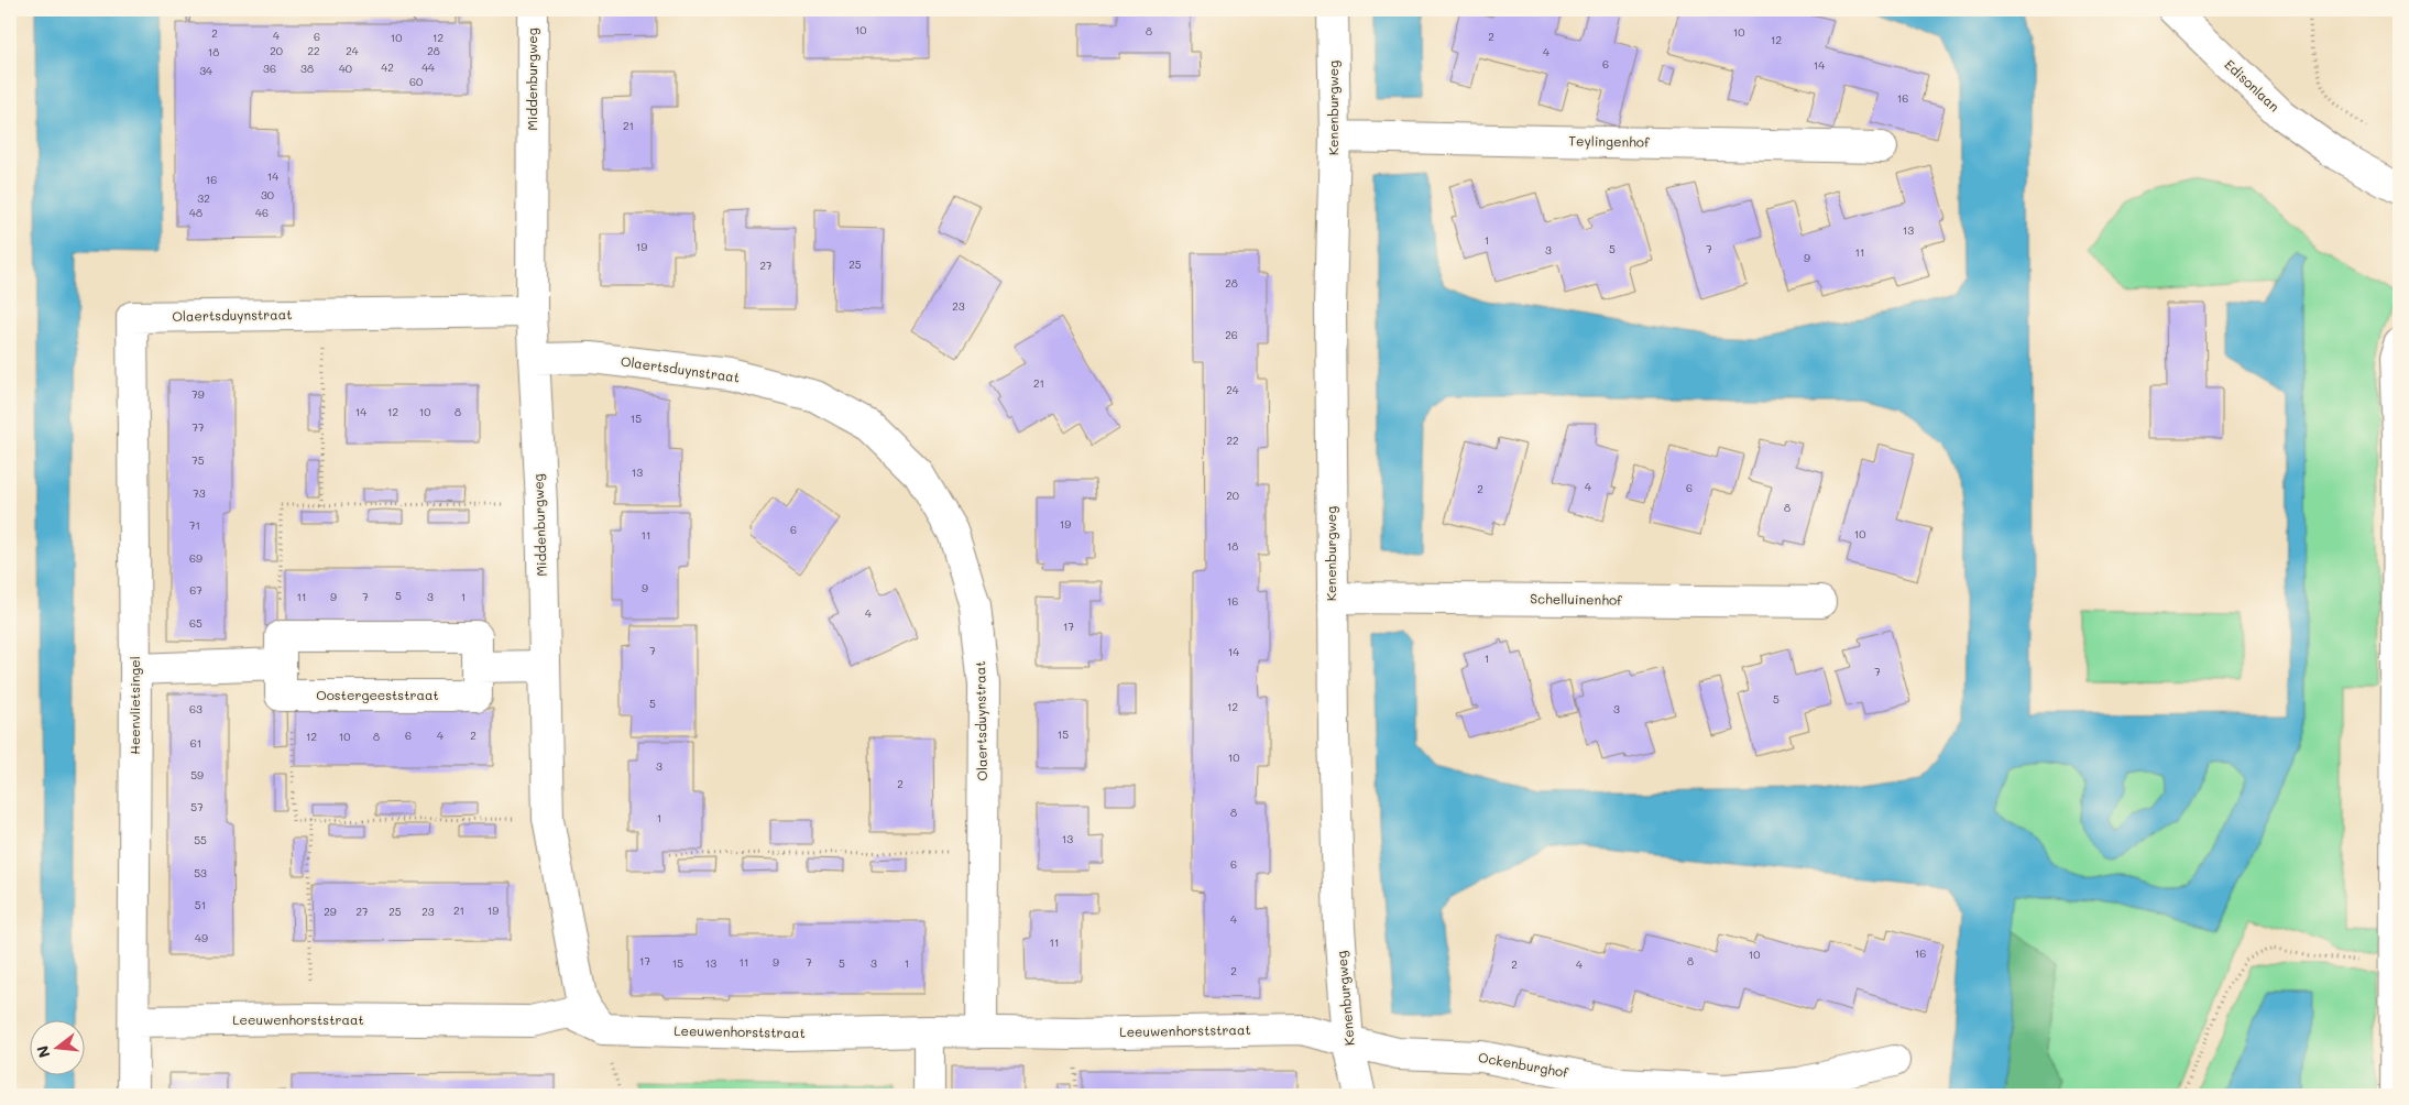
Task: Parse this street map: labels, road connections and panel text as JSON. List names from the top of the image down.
{
  "streets": {
    "street": [
      "Middenburgweg",
      "Edisonlaan",
      "Kenenburgweg",
      "Teylingenhof",
      "Olaertsduynstraat",
      "Schelluinenhof",
      "Oostergeeststraat",
      "Heenvlietsingel",
      "Leeuwenhorststraat",
      "Ockenburghof"
    ]
  },
  "crossings": [
    ["Middenburgweg", "Olaertsduynstraat"],
    ["Middenburgweg", "Leeuwenhorststraat"],
    ["Kenenburgweg", "Teylingenhof"],
    ["Kenenburgweg", "Schelluinenhof"],
    ["Kenenburgweg", "Leeuwenhorststraat"],
    ["Kenenburgweg", "Ockenburghof"],
    ["Olaertsduynstraat", "Heenvlietsingel"],
    ["Olaertsduynstraat", "Leeuwenhorststraat"],
    ["Oostergeeststraat", "Heenvlietsingel"],
    ["Heenvlietsingel", "Leeuwenhorststraat"],
    ["Leeuwenhorststraat", "Ockenburghof"]
  ],
  "house_numbers": [
    "10",
    "8",
    "10",
    "2",
    "4",
    "6",
    "2",
    "10",
    "12",
    "12",
    "20",
    "22",
    "24",
    "28",
    "18",
    "4",
    "6",
    "14",
    "42",
    "44",
    "36",
    "38",
    "40",
    "34",
    "60",
    "16",
    "21",
    "14",
    "16",
    "30",
    "32",
    "48",
    "46",
    "13",
    "1",
    "19",
    "5",
    "7",
    "3",
    "11",
    "9",
    "25",
    "27",
    "28",
    "23",
    "26",
    "21",
    "24",
    "79",
    "14",
    "12",
    "10",
    "8",
    "15",
    "77",
    "22",
    "75",
    "13",
    "4",
    "6",
    "2",
    "73",
    "20",
    "8",
    "19",
    "71",
    "6",
    "10",
    "11",
    "18",
    "69",
    "9",
    "67",
    "5",
    "11",
    "9",
    "7",
    "3",
    "1",
    "16",
    "4",
    "65",
    "17",
    "7",
    "14",
    "1",
    "7",
    "5",
    "5",
    "12",
    "63",
    "3",
    "15",
    "6",
    "4",
    "2",
    "12",
    "10",
    "8",
    "61",
    "10",
    "3",
    "59",
    "2",
    "57",
    "8",
    "1",
    "13",
    "55",
    "6",
    "53",
    "51",
    "21",
    "19",
    "29",
    "27",
    "25",
    "23",
    "4",
    "49",
    "11",
    "16",
    "10",
    "17",
    "8",
    "11",
    "9",
    "7",
    "15",
    "13",
    "5",
    "3",
    "1",
    "2",
    "4",
    "2"
  ],
  "north": "left"
}
